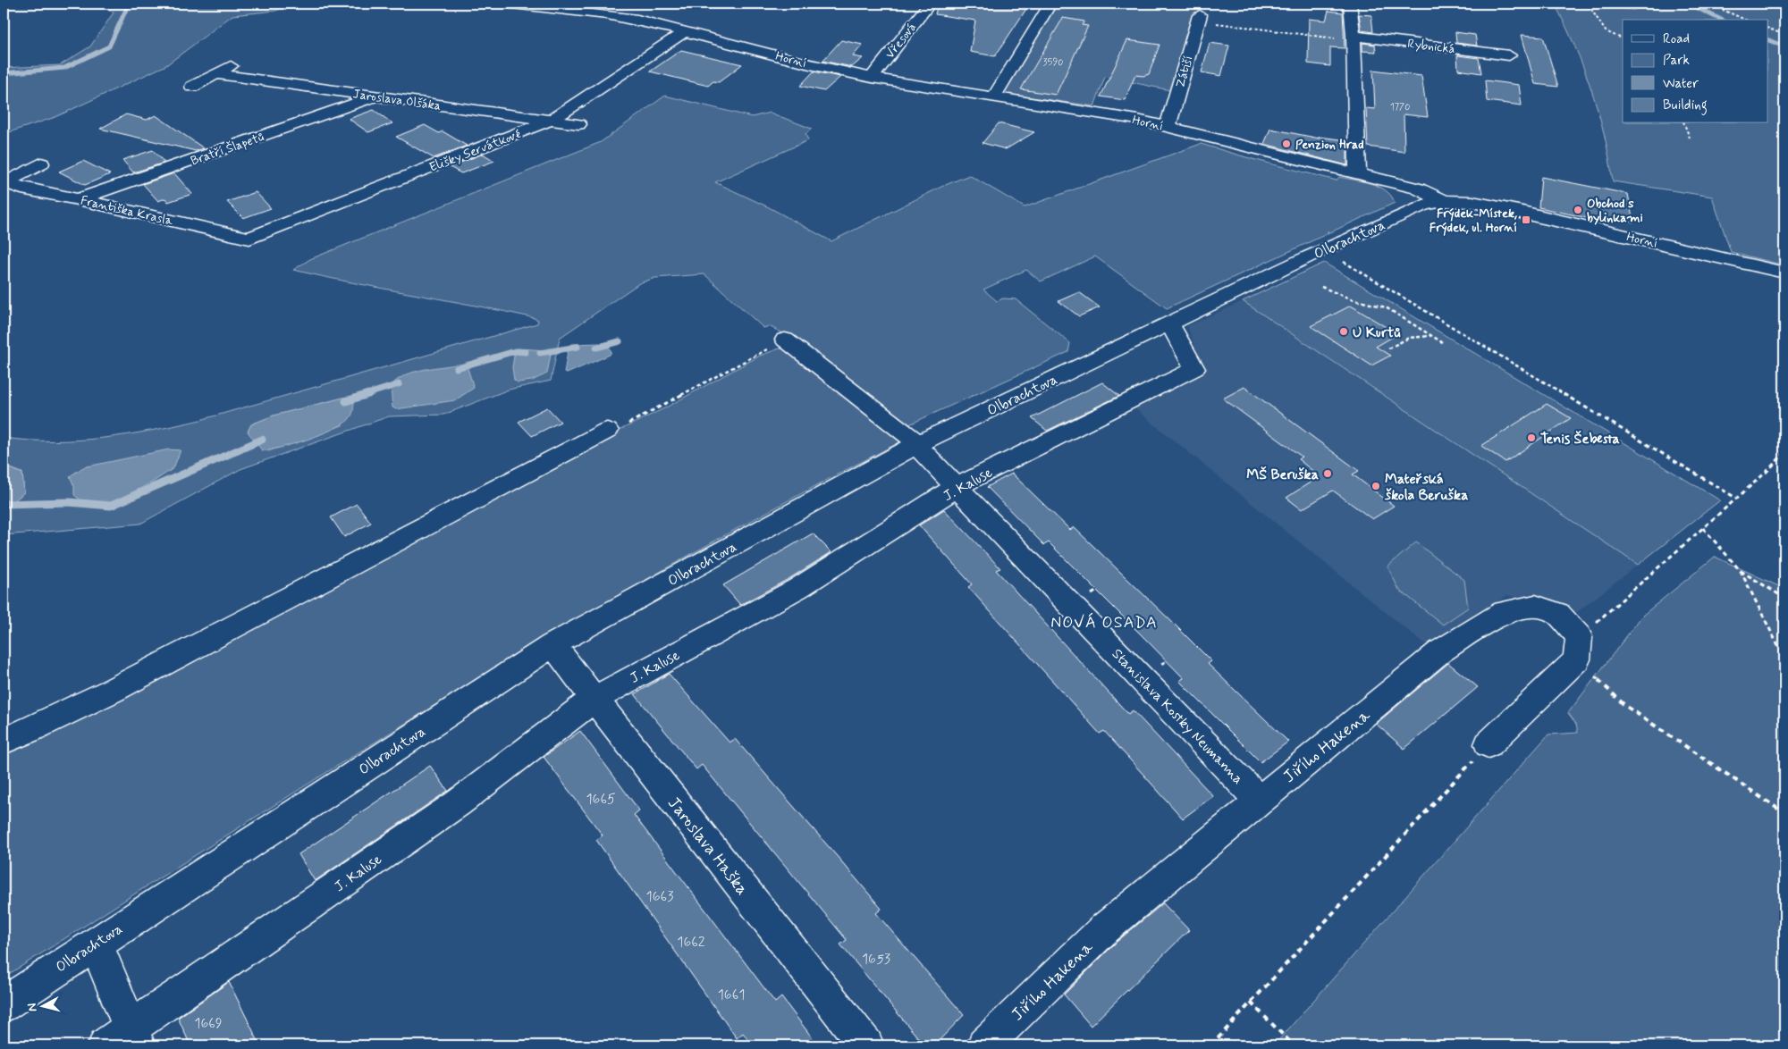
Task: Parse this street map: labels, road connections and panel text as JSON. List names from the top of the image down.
{
  "streets": {
    "street": [
      "Vřesová",
      "Rybnická",
      "Horní",
      "Zátiší",
      "Jaroslava Olšáka",
      "Bratří Šlapetů",
      "Elišky Servátkové",
      "Františka Krasla",
      "Olbrachtova",
      "J. Kaluse",
      "Stanislava Kostky Neumanna",
      "Jiřího Hakena",
      "Jaroslava Haška"
    ]
  },
  "crossings": [
    ["Vřesová", "Horní"],
    ["Horní", "Zátiší"],
    ["Horní", "Elišky Servátkové"],
    ["Horní", "Olbrachtova"],
    ["Jaroslava Olšáka", "Bratří Šlapetů"],
    ["Jaroslava Olšáka", "Elišky Servátkové"],
    ["Bratří Šlapetů", "Františka Krasla"],
    ["Elišky Servátkové", "Františka Krasla"],
    ["Olbrachtova", "J. Kaluse"],
    ["Olbrachtova", "Stanislava Kostky Neumanna"],
    ["Olbrachtova", "Jaroslava Haška"],
    ["J. Kaluse", "Stanislava Kostky Neumanna"],
    ["J. Kaluse", "Jaroslava Haška"],
    ["Stanislava Kostky Neumanna", "Jiřího Hakena"]
  ],
  "districts": ["NOVÁ OSADA"],
  "places": {
    "other": [
      "Penzion Hrad",
      "Obchod s bylinkami",
      "U Kurtů",
      "Tenis Šebesta",
      "MŠ Beruška",
      "Mateřská škola Beruška"
    ],
    "transit": ["Frýdek-Místek, Frýdek, ul. Horní"]
  },
  "house_numbers": [
    "3590",
    "1770",
    "1665",
    "1663",
    "1662",
    "1653",
    "1661",
    "1669"
  ],
  "legend": [
    "Road",
    "Park",
    "Water",
    "Building"
  ],
  "north": "left"
}
